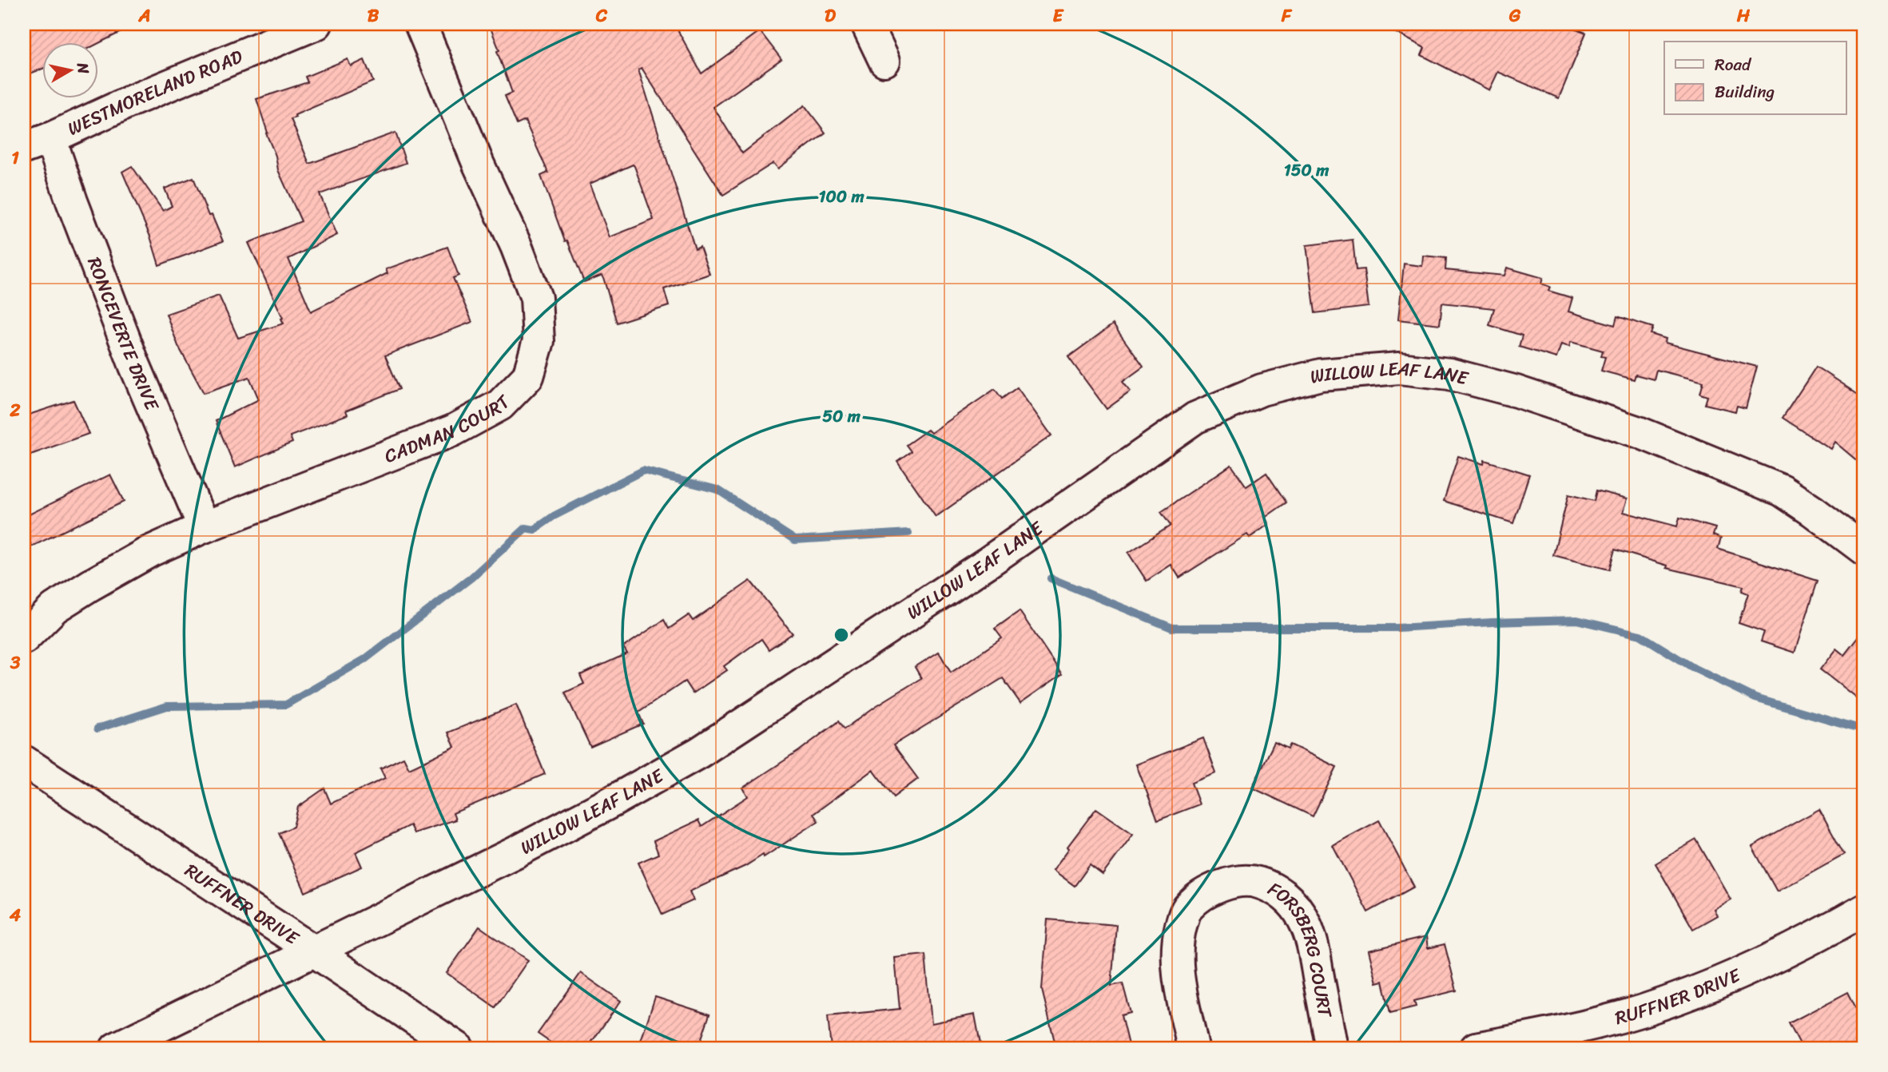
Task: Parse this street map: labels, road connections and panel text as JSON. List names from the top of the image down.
{
  "streets": {
    "street": [
      "WESTMORELAND ROAD",
      "RONCEVERTE DRIVE",
      "WILLOW LEAF LANE",
      "CADMAN COURT",
      "RUFFNER DRIVE",
      "FORSBERG COURT"
    ]
  },
  "crossings": [
    ["WESTMORELAND ROAD", "RONCEVERTE DRIVE"],
    ["RONCEVERTE DRIVE", "CADMAN COURT"],
    ["WILLOW LEAF LANE", "RUFFNER DRIVE"]
  ],
  "legend": ["Road", "Building"],
  "north": "right",
  "grid": {
    "columns": [
      "A",
      "B",
      "C",
      "D",
      "E",
      "F",
      "G",
      "H"
    ],
    "rows": [
      "1",
      "2",
      "3",
      "4"
    ]
  },
  "rings": ["150 m", "100 m", "50 m"]
}
